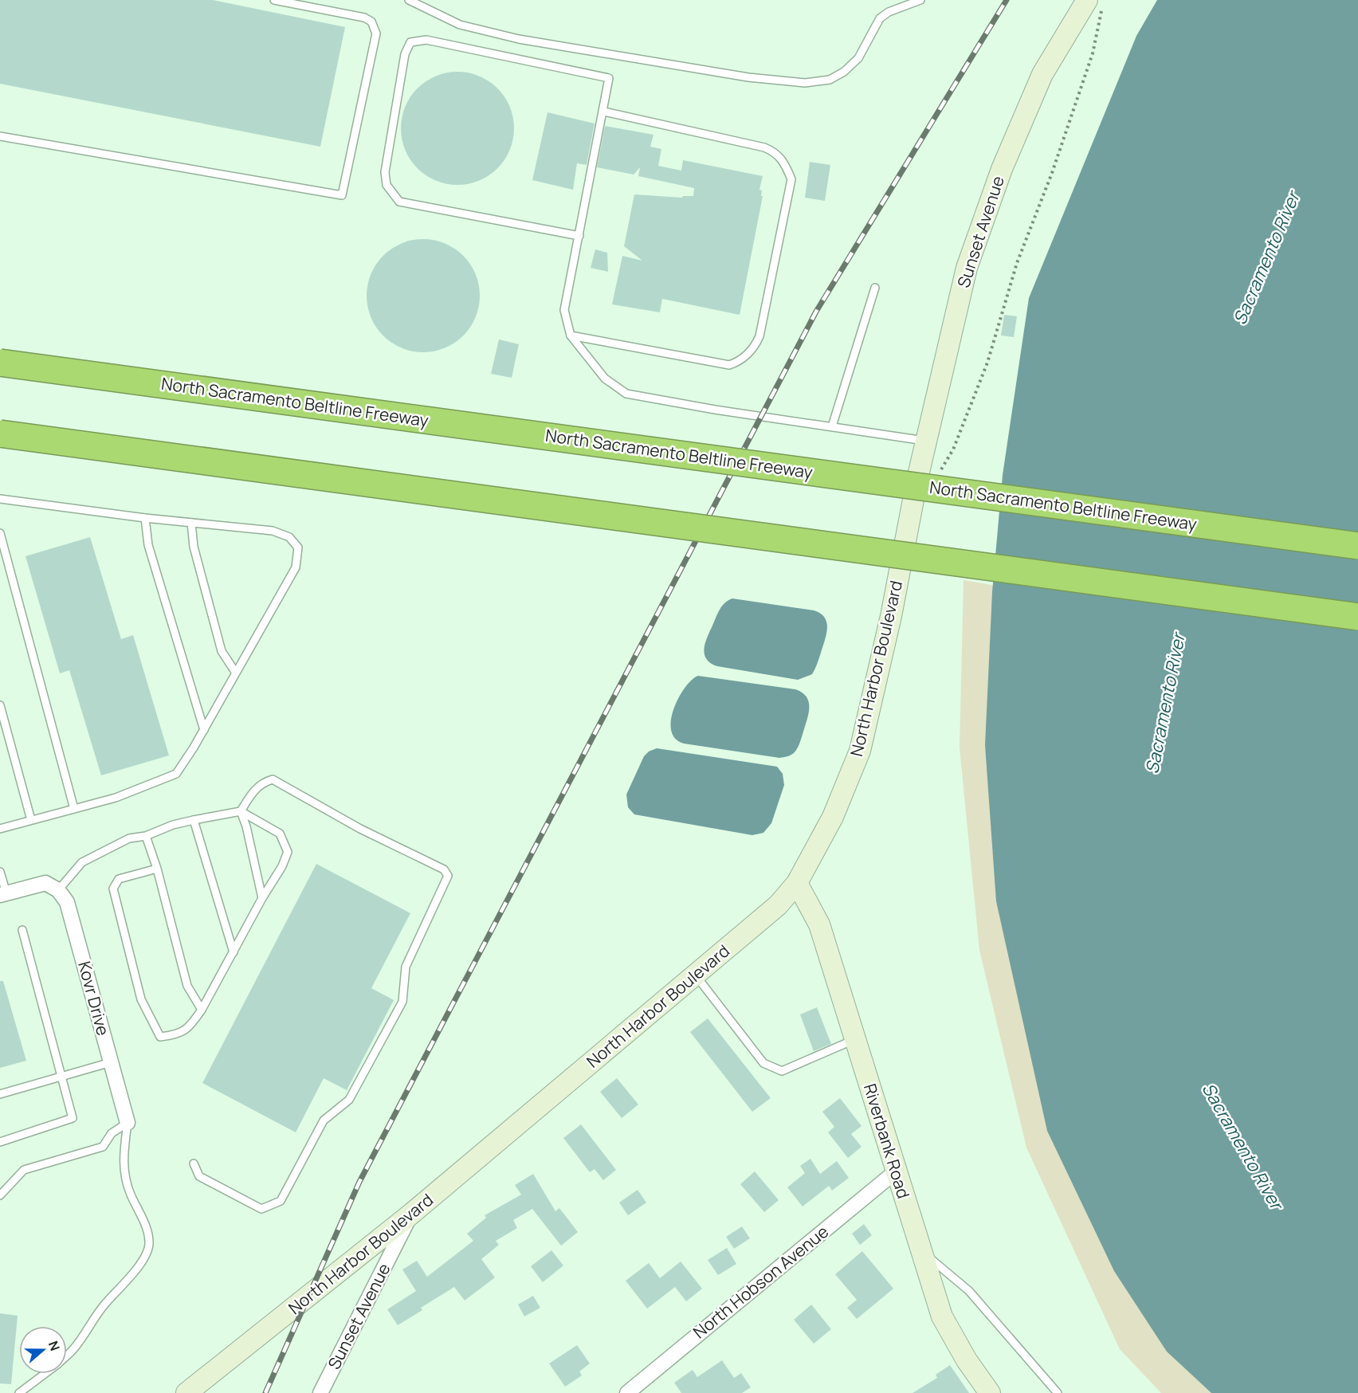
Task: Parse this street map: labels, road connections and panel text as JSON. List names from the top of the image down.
{
  "streets": {
    "highway": ["North Sacramento Beltline Freeway"],
    "main road": ["Sunset Avenue", "North Harbor Boulevard", "Riverbank Road"],
    "street": ["Kovr Drive", "North Hobson Avenue"]
  },
  "crossings": [
    ["Sunset Avenue", "North Harbor Boulevard"],
    ["North Harbor Boulevard", "Riverbank Road"],
    ["Riverbank Road", "North Hobson Avenue"]
  ],
  "water": ["Sacramento River"],
  "north": "right"
}
